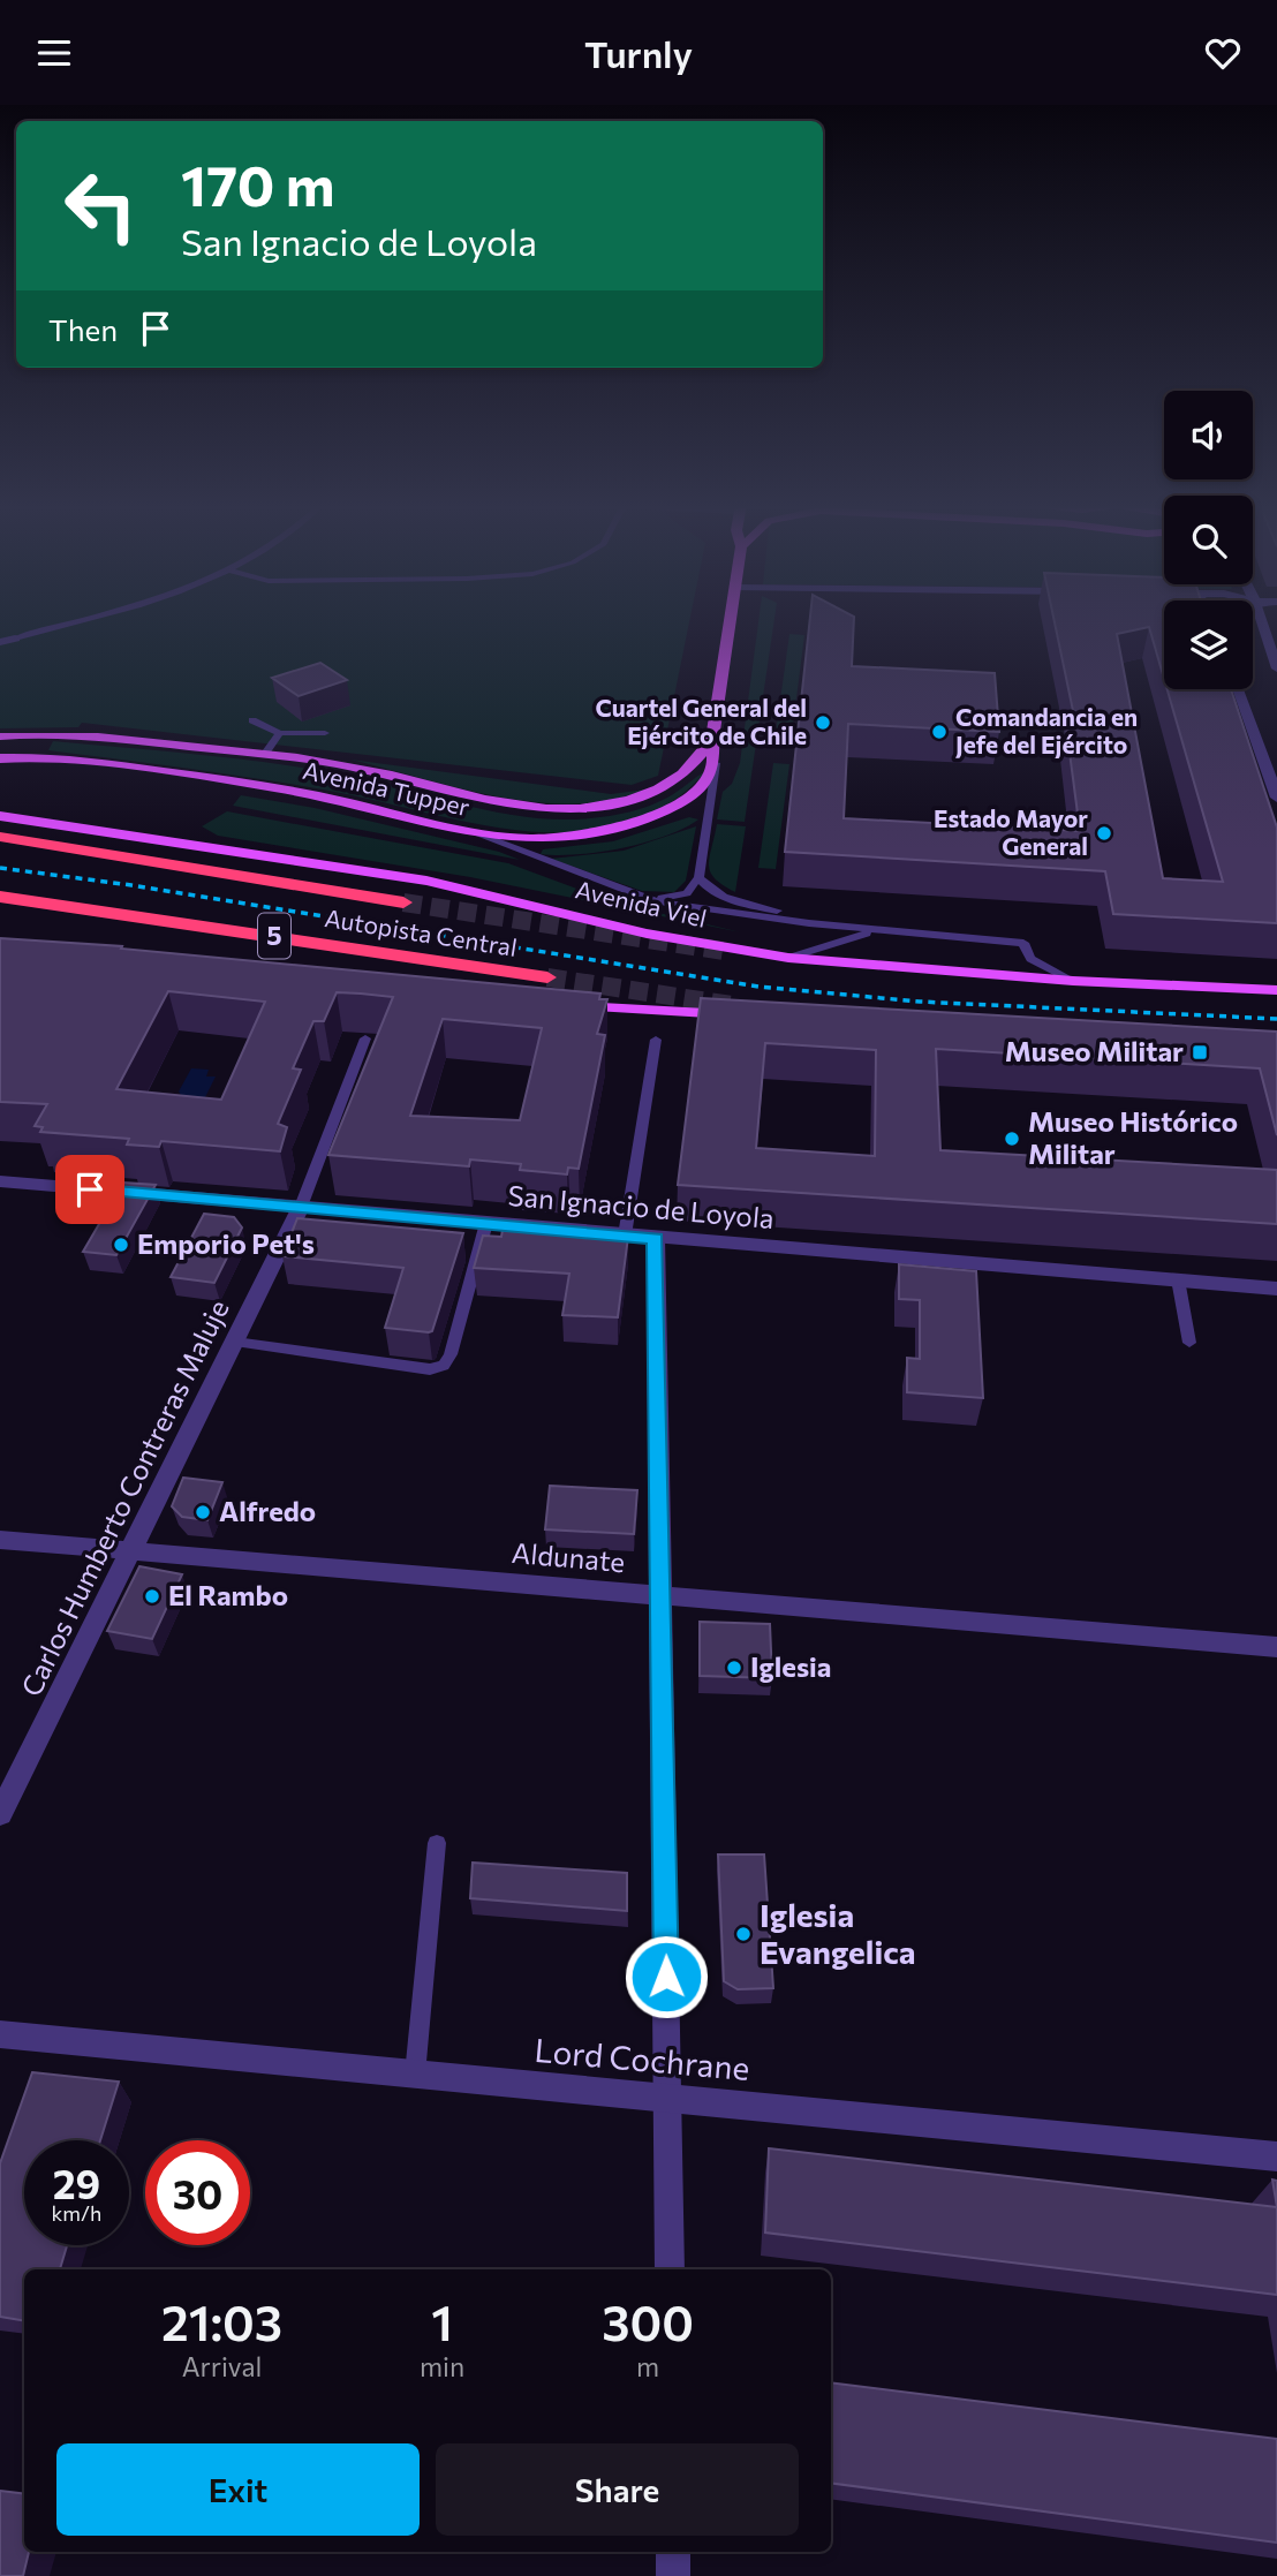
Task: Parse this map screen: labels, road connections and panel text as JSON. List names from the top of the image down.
{
  "streets": {
    "highway": ["Autopista Central", "5"],
    "main road": ["Avenida Tupper", "Avenida Viel"],
    "street": [
      "San Ignacio de Loyola",
      "Carlos Humberto Contreras Maluje",
      "Aldunate",
      "Lord Cochrane"
    ]
  },
  "crossings": [
    ["San Ignacio de Loyola", "Carlos Humberto Contreras Maluje"],
    ["Carlos Humberto Contreras Maluje", "Aldunate"]
  ],
  "places": {
    "other": [
      "Cuartel General del Ejército de Chile",
      "Comandancia en Jefe del Ejército",
      "Estado Mayor General",
      "Museo Histórico Militar",
      "Emporio Pet's",
      "Alfredo",
      "El Rambo",
      "Iglesia",
      "Iglesia Evangelica"
    ],
    "transit": ["Museo Militar"]
  },
  "page": {
    "header": "Turnly",
    "turn": ["170 m", "San Ignacio de Loyola"],
    "then": "Then",
    "speed": "29 km/h",
    "limit": "30",
    "eta": [
      "21:03",
      "Arrival",
      "1",
      "min",
      "300",
      "m"
    ],
    "buttons": ["Exit", "Share"]
  }
}
